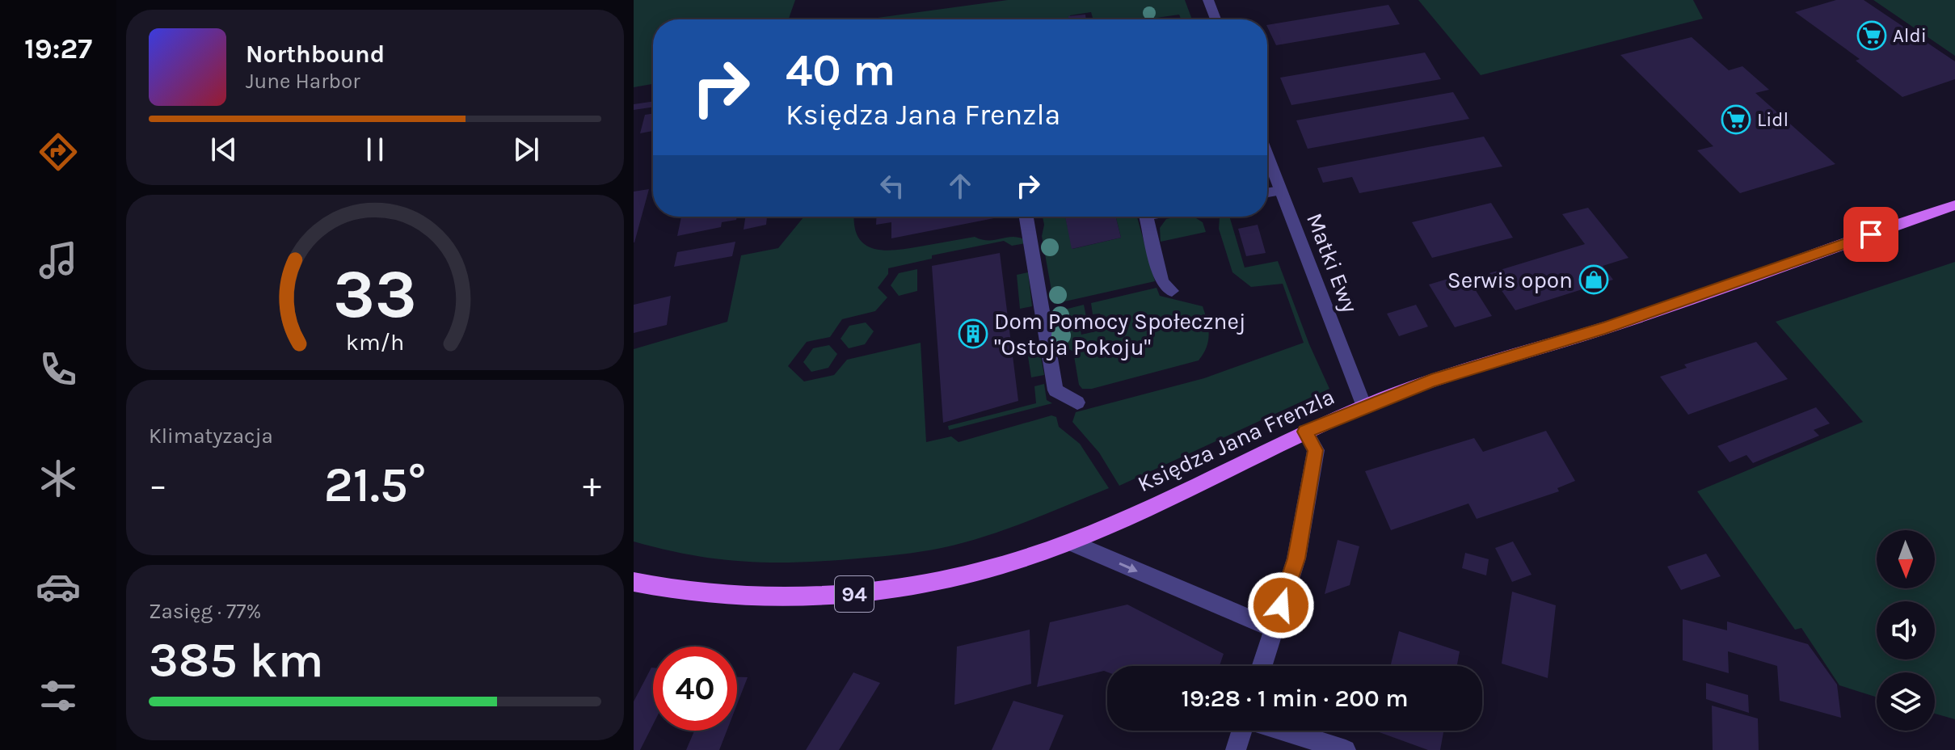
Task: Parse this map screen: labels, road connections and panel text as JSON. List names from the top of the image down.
{
  "streets": {
    "main road": ["Księdza Jana Frenzla", "94"],
    "street": ["Matki Ewy"]
  },
  "crossings": [
    ["Matki Ewy", "Księdza Jana Frenzla"]
  ],
  "places": {
    "supermarket": ["Aldi", "Lidl"],
    "shop": ["Serwis opon"],
    "building": ["Dom Pomocy Społecznej \"Ostoja Pokoju\""]
  },
  "north": "bottom",
  "page": {
    "tabs": "19:27",
    "turn": ["40 m", "Księdza Jana Frenzla"],
    "song": ["Northbound", "June Harbor"],
    "tile": [
      "Klimatyzacja",
      ["Zasięg · 77%", "385 km"]
    ],
    "heat": ["−", "21.5°", "+"],
    "limit": "40",
    "trip": "19:28 · 1 min · 200 m",
    "gauge": ["33", "km/h"]
  }
}
